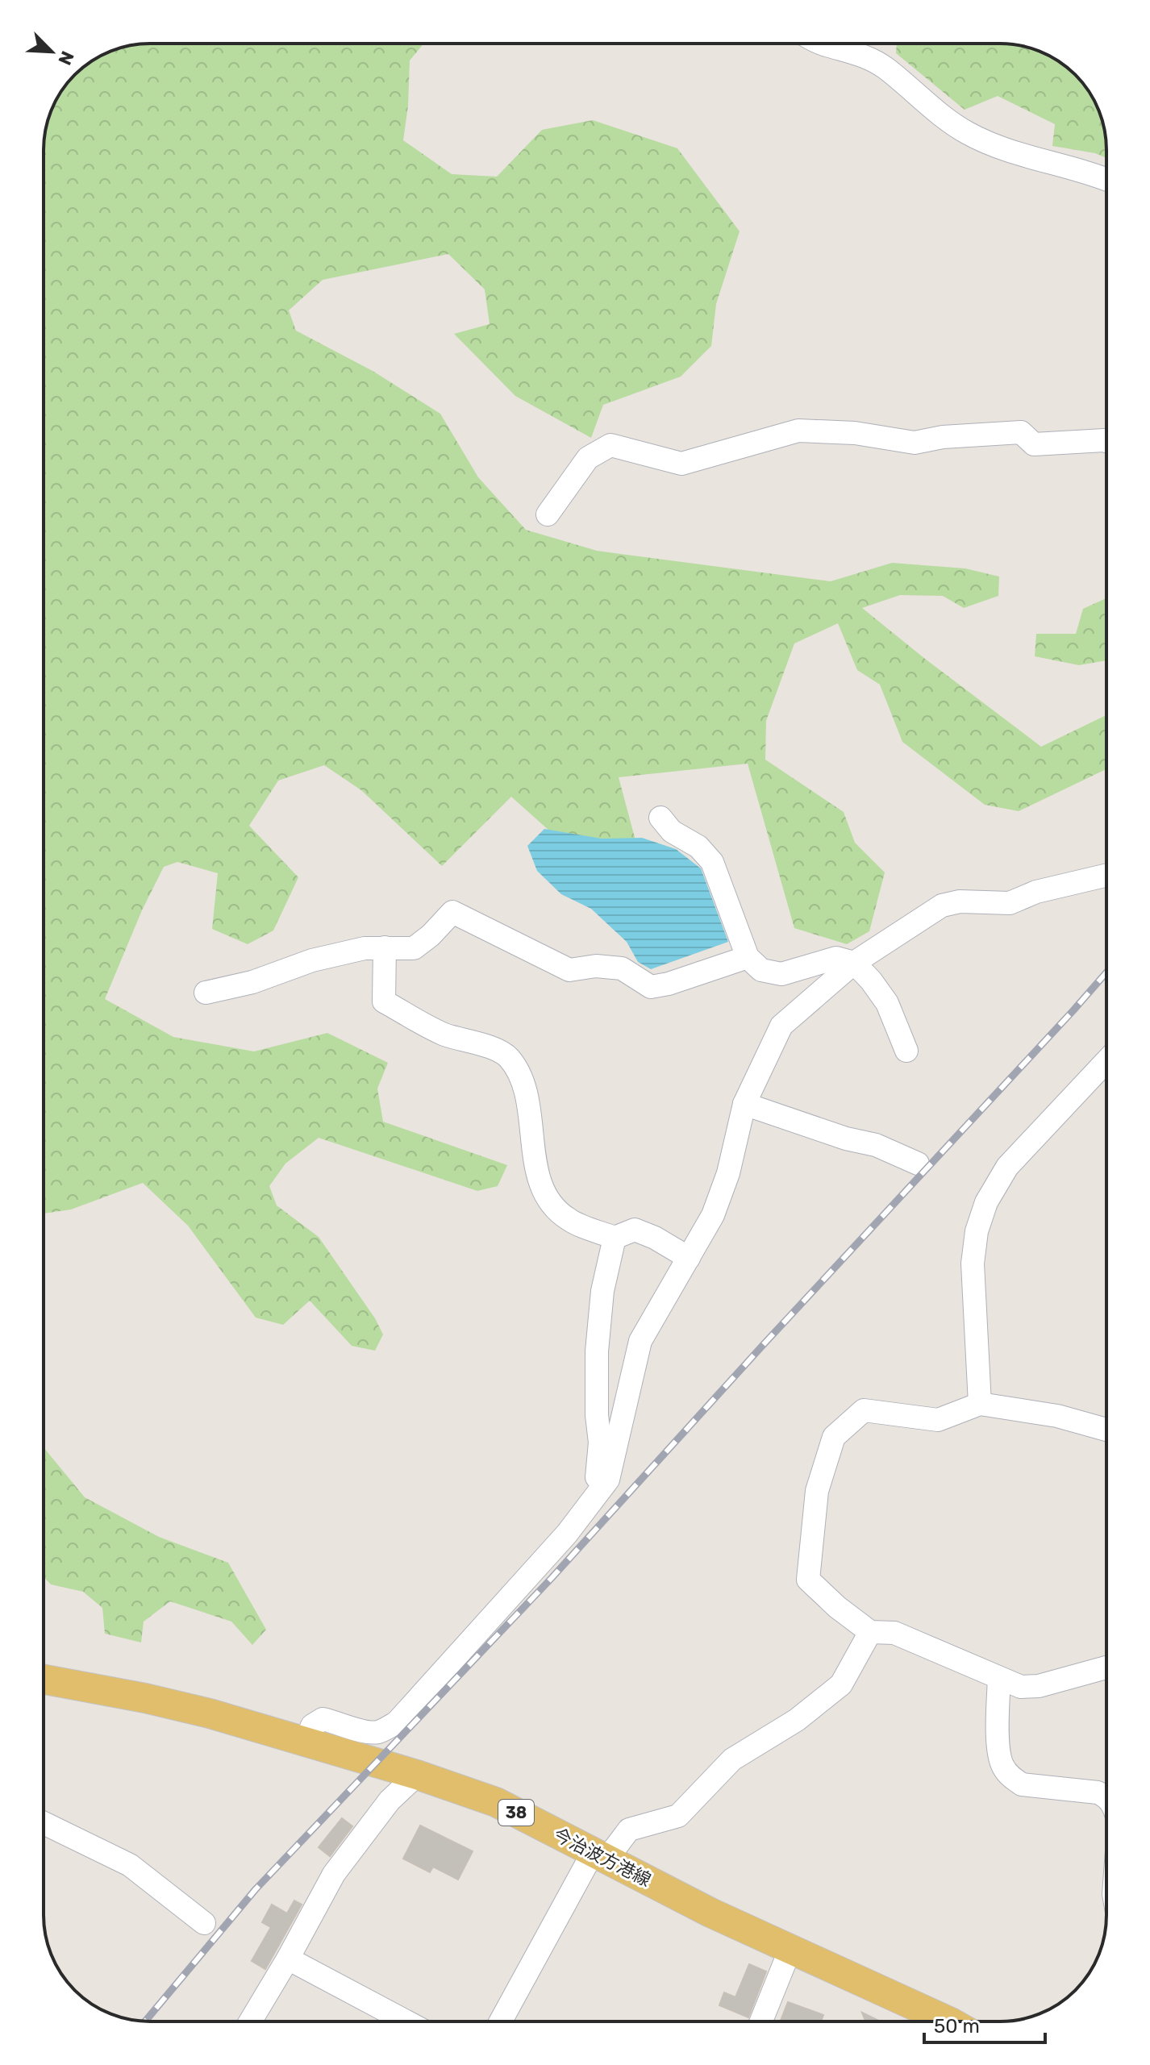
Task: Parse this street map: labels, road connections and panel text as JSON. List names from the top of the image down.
{
  "streets": {
    "main road": ["38", "今治波方港線"]
  },
  "scale_bar": "50 m",
  "north": "bottom right"
}
